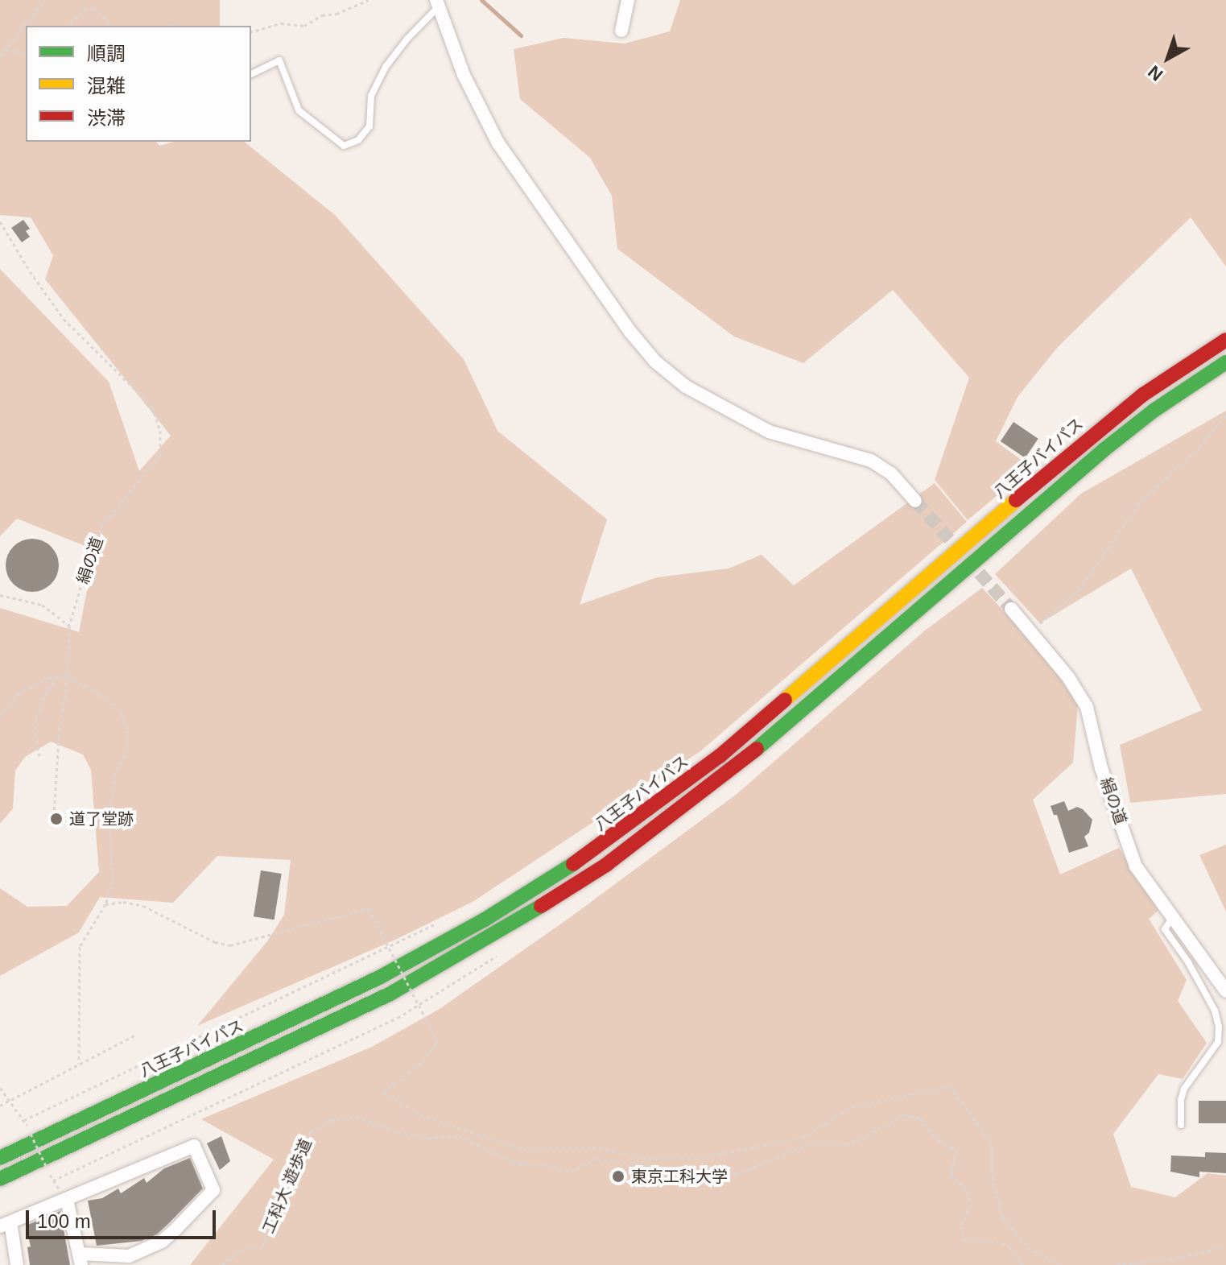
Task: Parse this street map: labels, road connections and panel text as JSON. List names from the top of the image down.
{
  "streets": {
    "highway": ["八王子バイパス"],
    "street": ["絹の道"],
    "path": ["工科大 遊歩道"]
  },
  "places": ["道了堂跡", "東京工科大学"],
  "legend": ["順調", "混雑", "渋滞"],
  "scale_bar": "100 m",
  "north": "bottom left"
}
